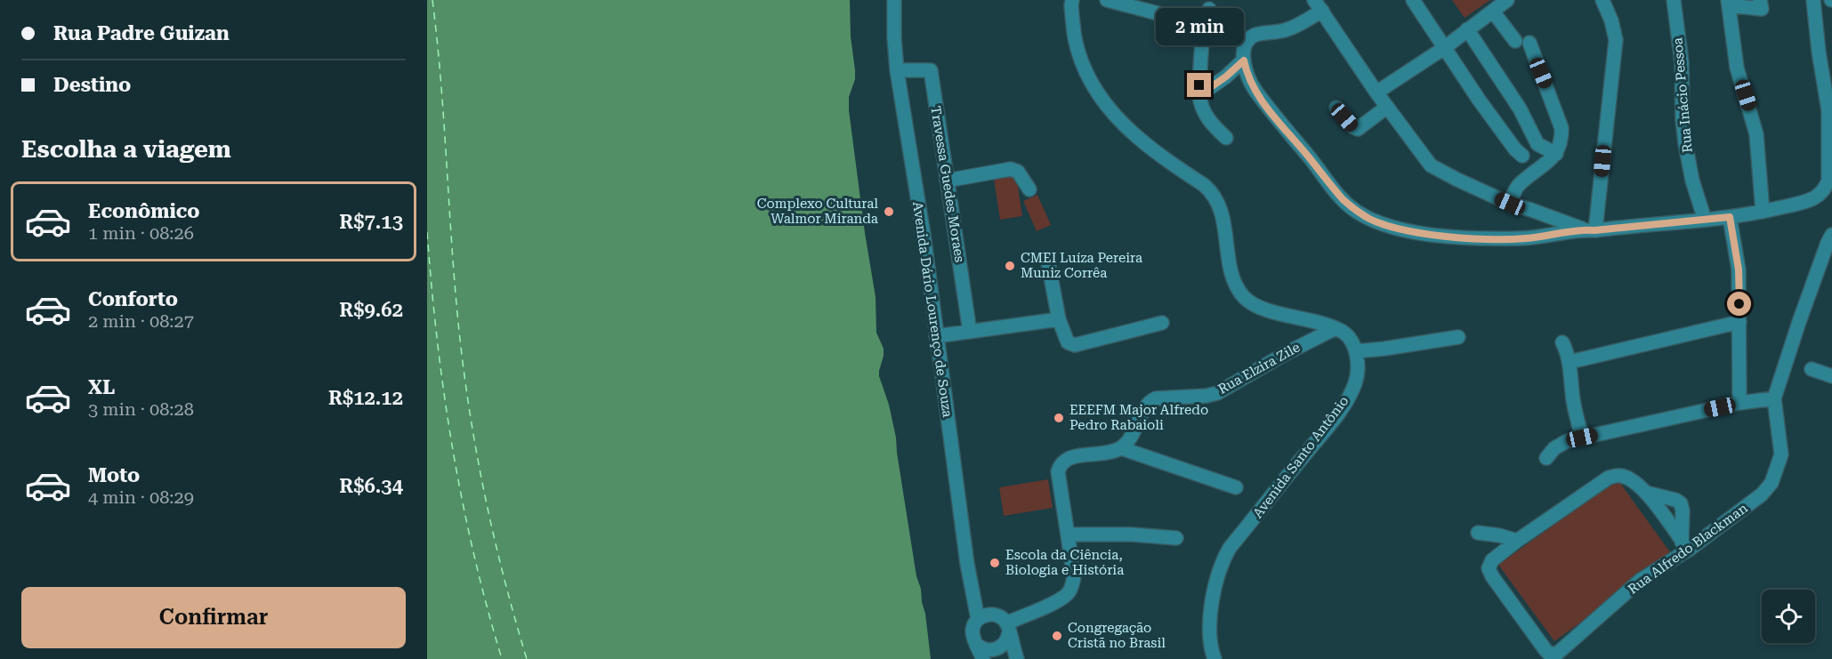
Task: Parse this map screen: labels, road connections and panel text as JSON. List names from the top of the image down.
{
  "streets": {
    "street": [
      "Rua Inácio Pessoa",
      "Travessa Guedes Moraes",
      "Avenida Dário Lourenço de Souza",
      "Rua Elzira Zile",
      "Avenida Santo Antônio",
      "Rua Alfredo Blackman"
    ]
  },
  "crossings": [
    ["Travessa Guedes Moraes", "Avenida Dário Lourenço de Souza"]
  ],
  "places": [
    "Complexo Cultural Walmor Miranda",
    "CMEI Luíza Pereira Muniz Corrêa",
    "EEEFM Major Alfredo Pedro Rabaioli",
    "Escola da Ciência, Biologia e História",
    "Congregação Cristã no Brasil"
  ],
  "page": {
    "banner": ["Rua Padre Guizan", "Destino"],
    "bubble": "2 min",
    "heading": "Escolha a viagem",
    "list": [
      {
        "name": "Econômico",
        "note": "1 min · 08:26",
        "value": "R$7.13"
      },
      {
        "name": "Conforto",
        "note": "2 min · 08:27",
        "value": "R$9.62"
      },
      {
        "name": "XL",
        "note": "3 min · 08:28",
        "value": "R$12.12"
      },
      {
        "name": "Moto",
        "note": "4 min · 08:29",
        "value": "R$6.34"
      }
    ],
    "buttons": "Confirmar"
  }
}
